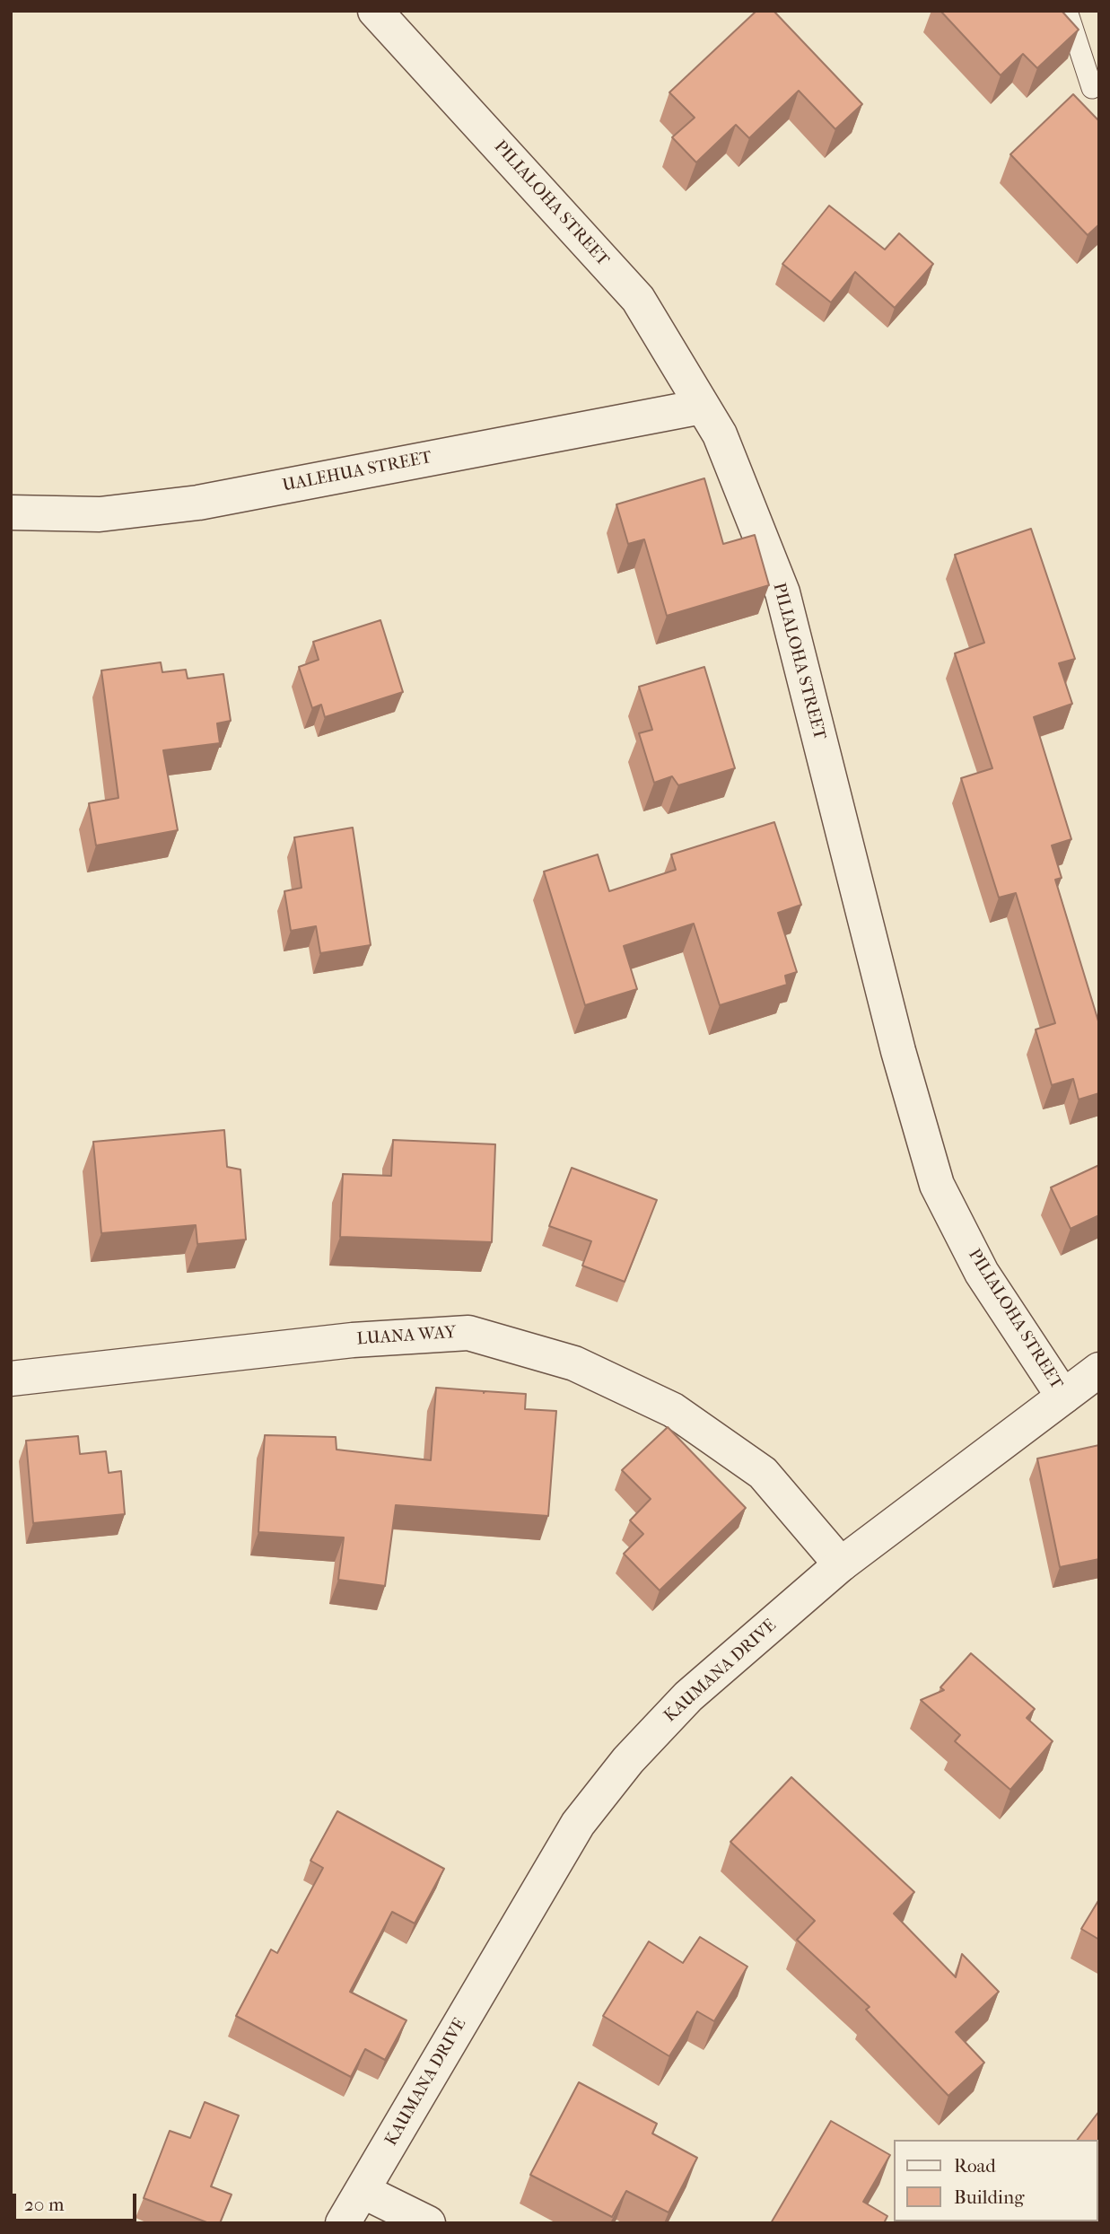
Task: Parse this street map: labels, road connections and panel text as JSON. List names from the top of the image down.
{
  "streets": {
    "street": [
      "PILIALOHA STREET",
      "UALEHUA STREET",
      "LUANA WAY",
      "KAUMANA DRIVE"
    ]
  },
  "crossings": [
    ["PILIALOHA STREET", "UALEHUA STREET"],
    ["PILIALOHA STREET", "KAUMANA DRIVE"],
    ["LUANA WAY", "KAUMANA DRIVE"]
  ],
  "legend": ["Road", "Building"],
  "scale_bar": "20 m"
}
